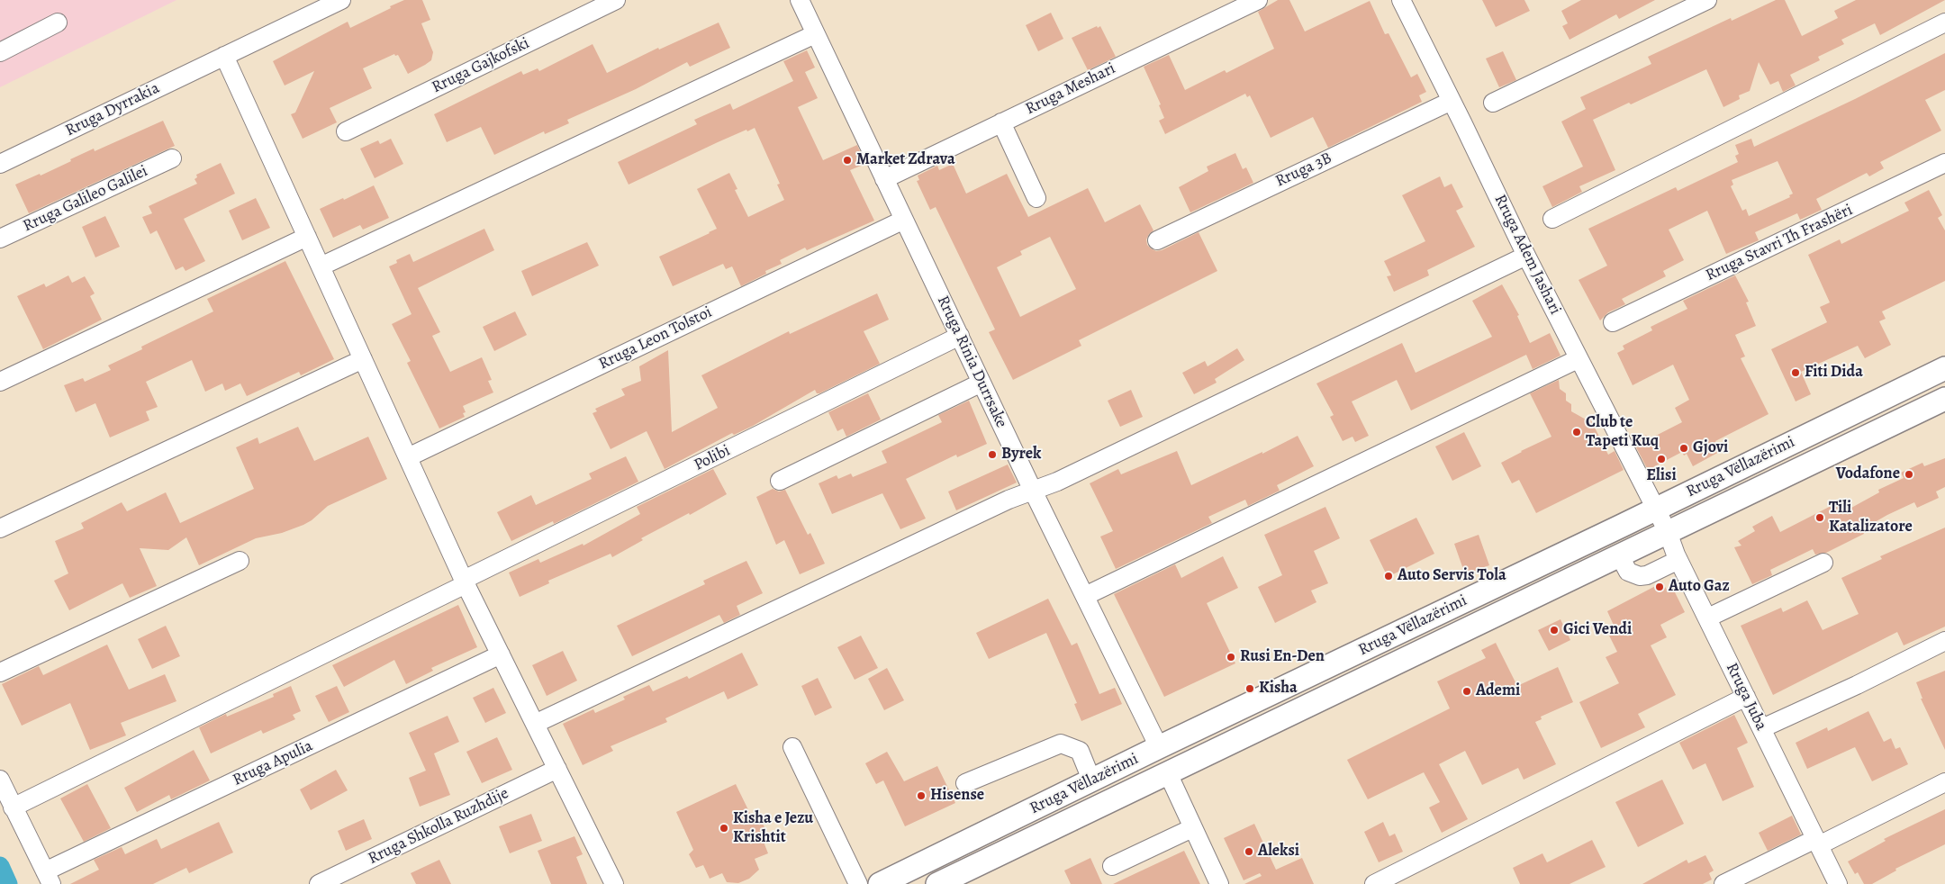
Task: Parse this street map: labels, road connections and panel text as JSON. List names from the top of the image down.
{
  "streets": {
    "main road": ["Rruga Vëllazërimi"],
    "street": [
      "Rruga Gajkofski",
      "Rruga Meshari",
      "Rruga Dyrrakia",
      "Rruga 3B",
      "Rruga Galileo Galilei",
      "Rruga Stavri Th Frashëri",
      "Rruga Adem Jashari",
      "Rruga Leon Tolstoi",
      "Rruga Rinia Durrsake",
      "Polibi",
      "Rruga Juba",
      "Rruga Apulia",
      "Rruga Shkolla Ruzhdije"
    ]
  },
  "crossings": [
    ["Rruga Meshari", "Rruga Rinia Durrsake"],
    ["Rruga 3B", "Rruga Adem Jashari"],
    ["Rruga Adem Jashari", "Rruga Vëllazërimi"],
    ["Rruga Adem Jashari", "Rruga Juba"],
    ["Rruga Leon Tolstoi", "Rruga Rinia Durrsake"],
    ["Rruga Rinia Durrsake", "Polibi"],
    ["Rruga Rinia Durrsake", "Rruga Vëllazërimi"],
    ["Rruga Vëllazërimi", "Rruga Juba"]
  ],
  "places": [
    "Market Zdrava",
    "Fiti Dida",
    "Club te Tapeti Kuq",
    "Gjovi",
    "Byrek",
    "Elisi",
    "Vodafone",
    "Tili Katalizatore",
    "Auto Servis Tola",
    "Auto Gaz",
    "Gici Vendi",
    "Rusi En-Den",
    "Kisha",
    "Ademi",
    "Hisense",
    "Kisha e Jezu Krishtit",
    "Aleksi"
  ]
}
